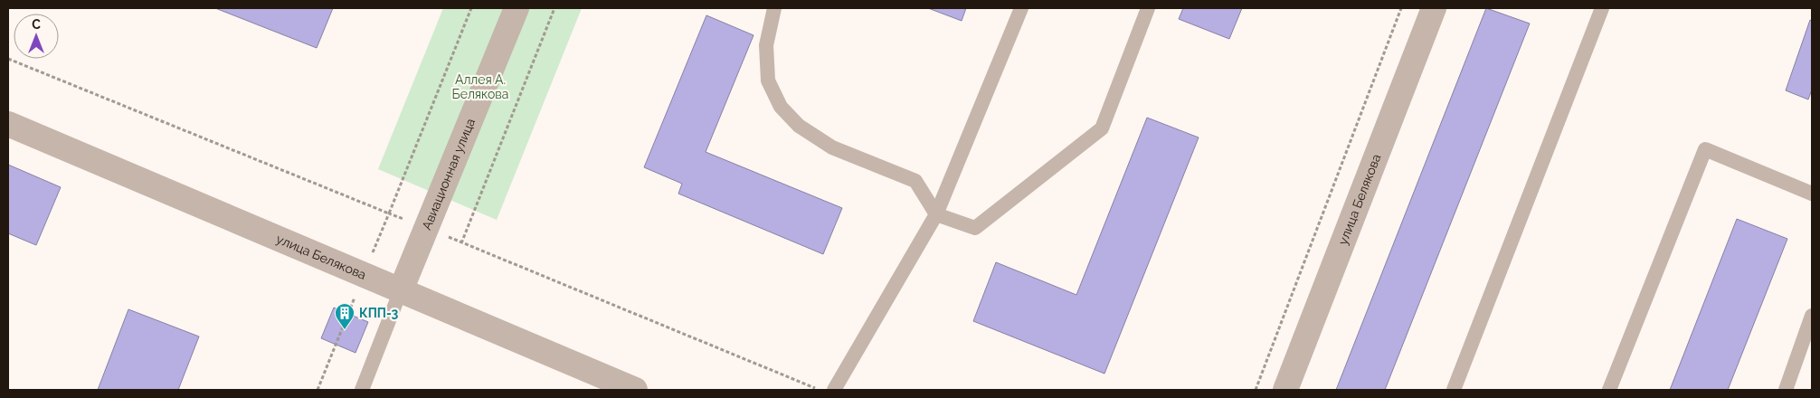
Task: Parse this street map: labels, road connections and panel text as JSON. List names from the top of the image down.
{
  "streets": {
    "street": ["Авиационная улица", "улица Белякова"]
  },
  "crossings": [
    ["Авиационная улица", "улица Белякова"]
  ],
  "parks": ["Аллея А. Белякова"],
  "places": {
    "building": ["КПП-3"]
  },
  "north": "top"
}
